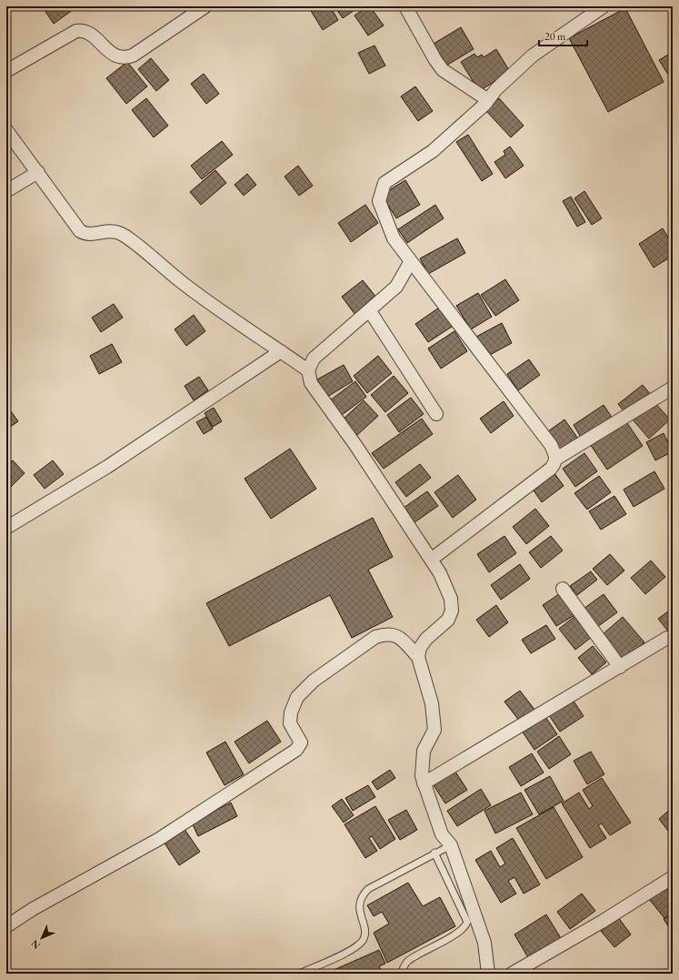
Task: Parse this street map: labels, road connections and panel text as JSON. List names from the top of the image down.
{
  "scale_bar": "20 m",
  "north": "bottom left"
}
